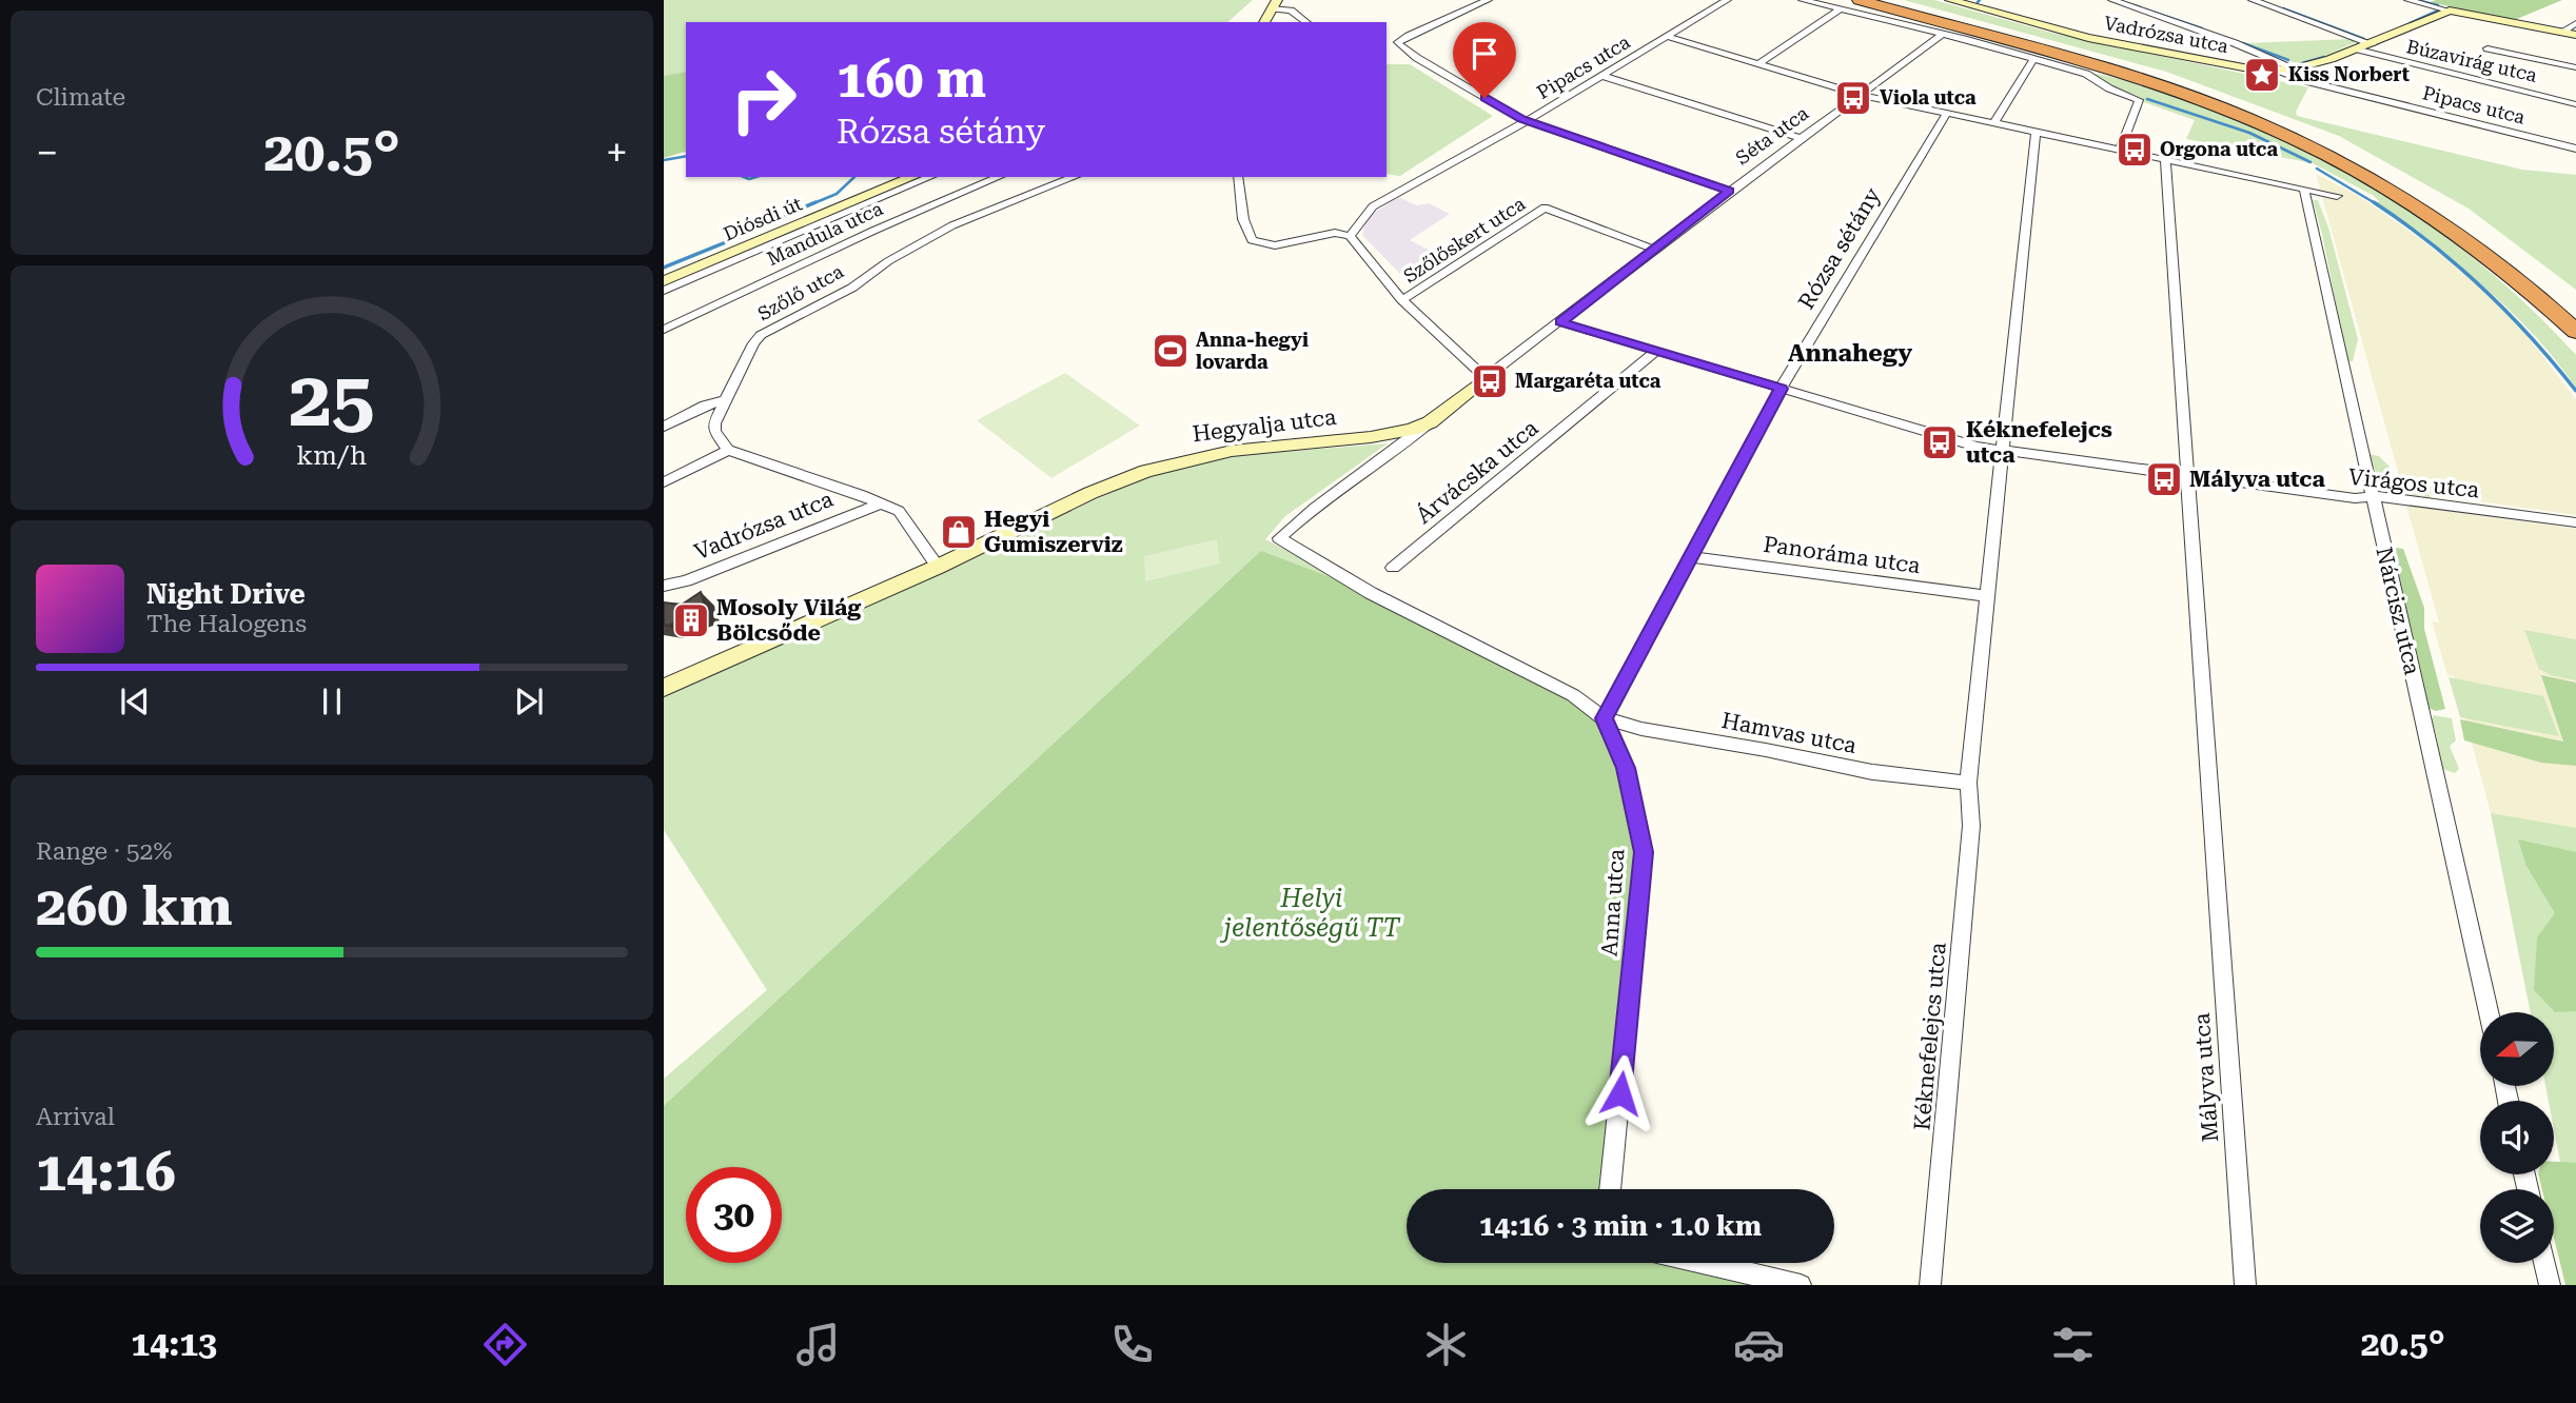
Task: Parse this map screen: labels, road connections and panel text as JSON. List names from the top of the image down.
{
  "streets": {
    "street": [
      "Vadrózsa utca",
      "Búzavirág utca",
      "Pipacs utca",
      "Séta utca",
      "Diósdi út",
      "Mandula utca",
      "Szőlőskert utca",
      "Rózsa sétány",
      "Szőlő utca",
      "Hegyalja utca",
      "Árvácska utca",
      "Virágos utca",
      "Panoráma utca",
      "Nárcisz utca",
      "Hamvas utca",
      "Anna utca",
      "Kéknefelejcs utca",
      "Mályva utca"
    ]
  },
  "crossings": [
    ["Vadrózsa utca", "Búzavirág utca"],
    ["Vadrózsa utca", "Pipacs utca"],
    ["Séta utca", "Szőlőskert utca"],
    ["Séta utca", "Virágos utca"],
    ["Rózsa sétány", "Virágos utca"],
    ["Rózsa sétány", "Panoráma utca"],
    ["Rózsa sétány", "Hamvas utca"],
    ["Rózsa sétány", "Anna utca"],
    ["Hegyalja utca", "Anna utca"],
    ["Árvácska utca", "Virágos utca"],
    ["Virágos utca", "Nárcisz utca"],
    ["Virágos utca", "Kéknefelejcs utca"],
    ["Virágos utca", "Mályva utca"],
    ["Panoráma utca", "Kéknefelejcs utca"],
    ["Hamvas utca", "Anna utca"],
    ["Hamvas utca", "Kéknefelejcs utca"]
  ],
  "districts": ["Annahegy"],
  "parks": ["Helyi jelentőségű TT"],
  "places": {
    "place": ["Kiss Norbert"],
    "bus stop": [
      "Viola utca",
      "Orgona utca",
      "Margaréta utca",
      "Kéknefelejcs utca",
      "Mályva utca"
    ],
    "sports": ["Anna-hegyi lovarda"],
    "shop": ["Hegyi Gumiszerviz"],
    "building": ["Mosoly Világ Bölcsőde"]
  },
  "north": "left",
  "page": {
    "tile": [
      "Climate",
      ["Range · 52%", "260 km"],
      ["Arrival", "14:16"]
    ],
    "turn": ["160 m", "Rózsa sétány"],
    "heat": ["−", "20.5°", "+"],
    "song": ["Night Drive", "The Halogens"],
    "limit": "30",
    "trip": "14:16 · 3 min · 1.0 km",
    "tabs": ["14:13", "20.5°"],
    "gauge": ["25", "km/h"]
  }
}
